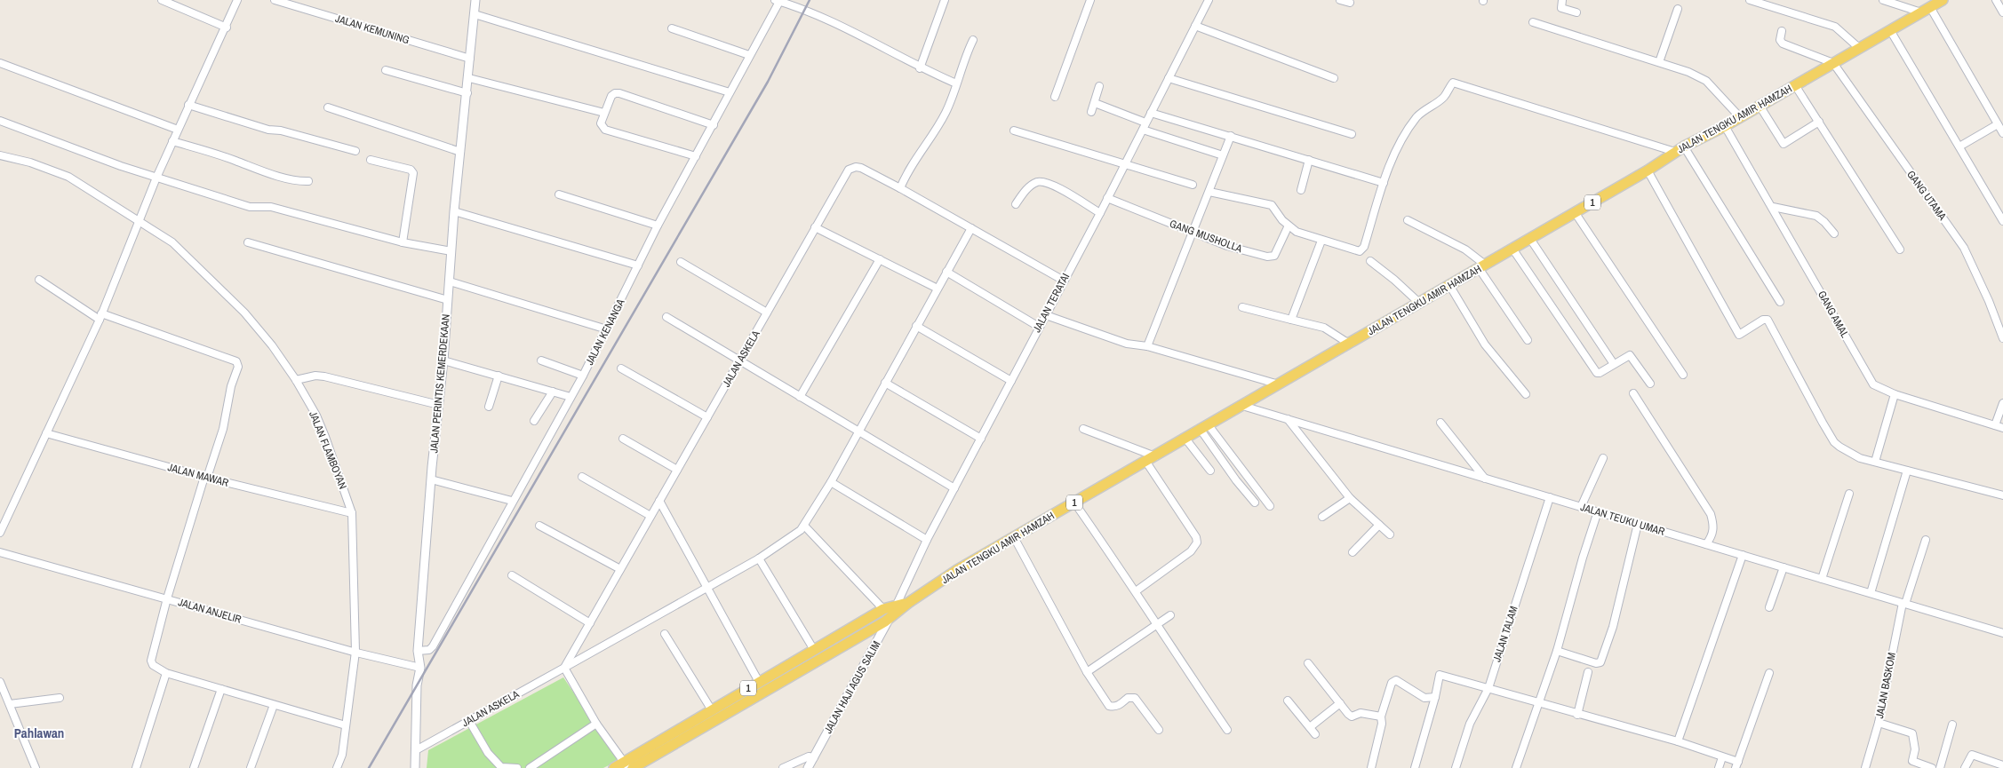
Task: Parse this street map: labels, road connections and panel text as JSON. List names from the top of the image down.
{
  "streets": {
    "main road": ["JALAN TENGKU AMIR HAMZAH", "1"],
    "street": [
      "JALAN KEMUNING",
      "GANG UTAMA",
      "GANG MUSHOLLA",
      "JALAN TERATAI",
      "GANG AMAL",
      "JALAN KENANGA",
      "JALAN ASKELA",
      "JALAN PERINTIS KEMERDEKAAN",
      "JALAN FLAMBOYAN",
      "JALAN MAWAR",
      "JALAN TEUKU UMAR",
      "JALAN ANJELIR",
      "JALAN TALAM",
      "JALAN BASKOM",
      "JALAN HAJI AGUS SALIM"
    ]
  },
  "crossings": [
    ["JALAN KEMUNING", "JALAN PERINTIS KEMERDEKAAN"],
    ["JALAN TENGKU AMIR HAMZAH", "GANG UTAMA"],
    ["JALAN TENGKU AMIR HAMZAH", "JALAN TERATAI"],
    ["JALAN TENGKU AMIR HAMZAH", "GANG AMAL"],
    ["JALAN TENGKU AMIR HAMZAH", "JALAN TEUKU UMAR"],
    ["JALAN TENGKU AMIR HAMZAH", "JALAN HAJI AGUS SALIM"],
    ["GANG MUSHOLLA", "JALAN TERATAI"],
    ["JALAN TERATAI", "JALAN ASKELA"],
    ["JALAN TERATAI", "JALAN HAJI AGUS SALIM"],
    ["JALAN KENANGA", "JALAN PERINTIS KEMERDEKAAN"],
    ["JALAN ASKELA", "JALAN PERINTIS KEMERDEKAAN"],
    ["JALAN PERINTIS KEMERDEKAAN", "JALAN ANJELIR"],
    ["JALAN FLAMBOYAN", "JALAN MAWAR"],
    ["JALAN FLAMBOYAN", "JALAN ANJELIR"],
    ["JALAN TEUKU UMAR", "JALAN TALAM"],
    ["JALAN TEUKU UMAR", "JALAN BASKOM"]
  ],
  "districts": ["Pahlawan"]
}
